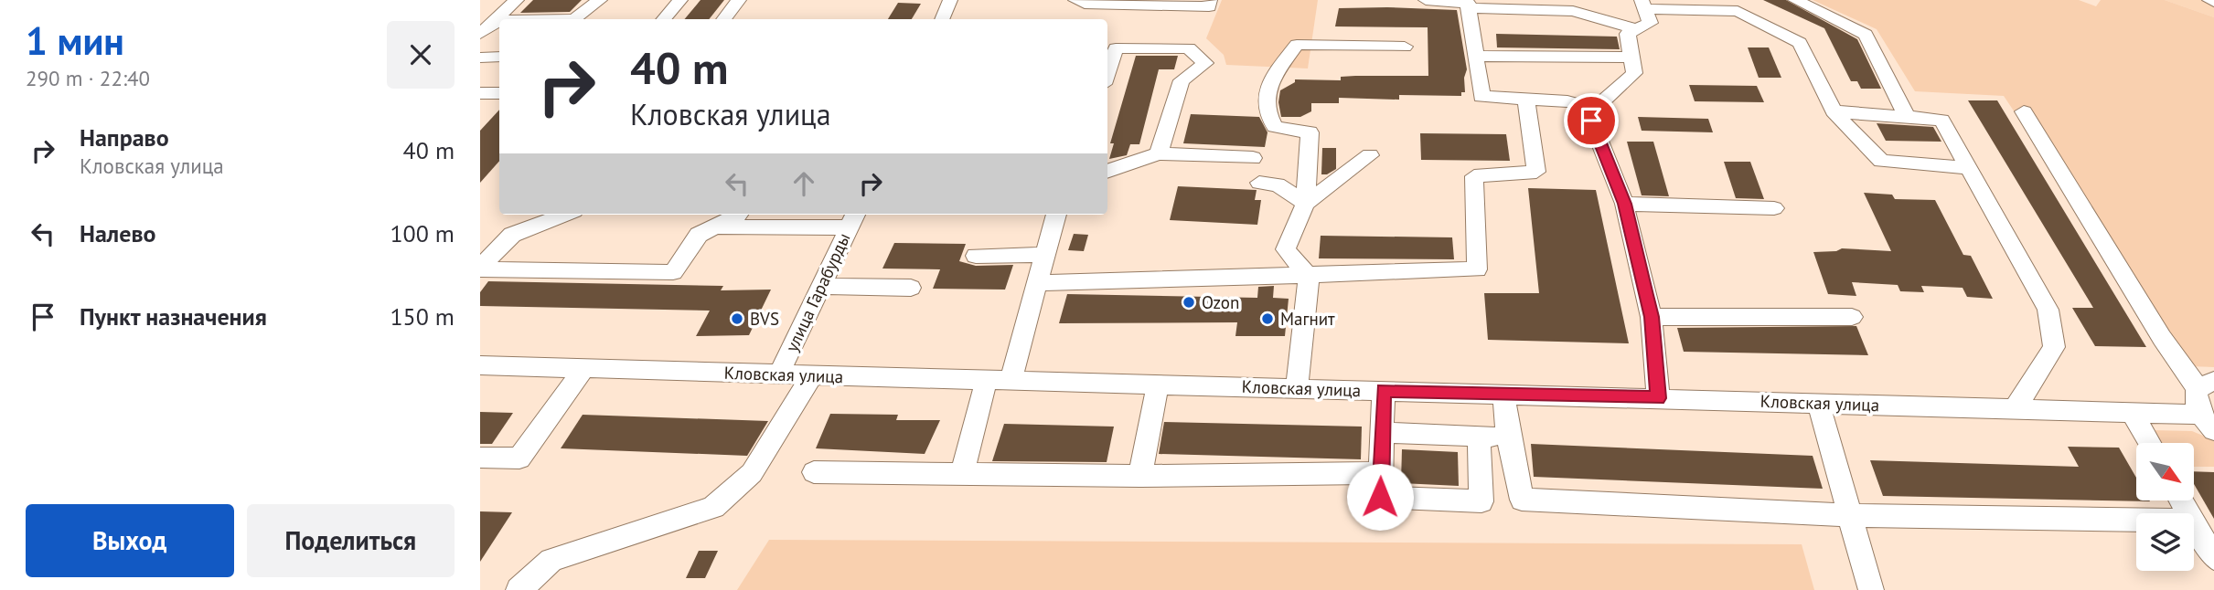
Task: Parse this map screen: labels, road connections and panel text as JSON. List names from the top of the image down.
{
  "streets": {
    "street": ["улица Гарабурды", "Кловская улица"]
  },
  "crossings": [
    ["улица Гарабурды", "Кловская улица"]
  ],
  "places": ["Ozon", "BVS", "Магнит"],
  "north": "bottom right",
  "page": {
    "heading": ["1 мин", "290 m · 22:40"],
    "turn": ["40 m", "Кловская улица"],
    "list": [
      {
        "name": "Направо",
        "note": "Кловская улица",
        "value": "40 m"
      },
      {
        "name": "Налево",
        "value": "100 m"
      },
      {
        "name": "Пункт назначения",
        "value": "150 m"
      }
    ],
    "buttons": ["Выход", "Поделиться"]
  }
}
